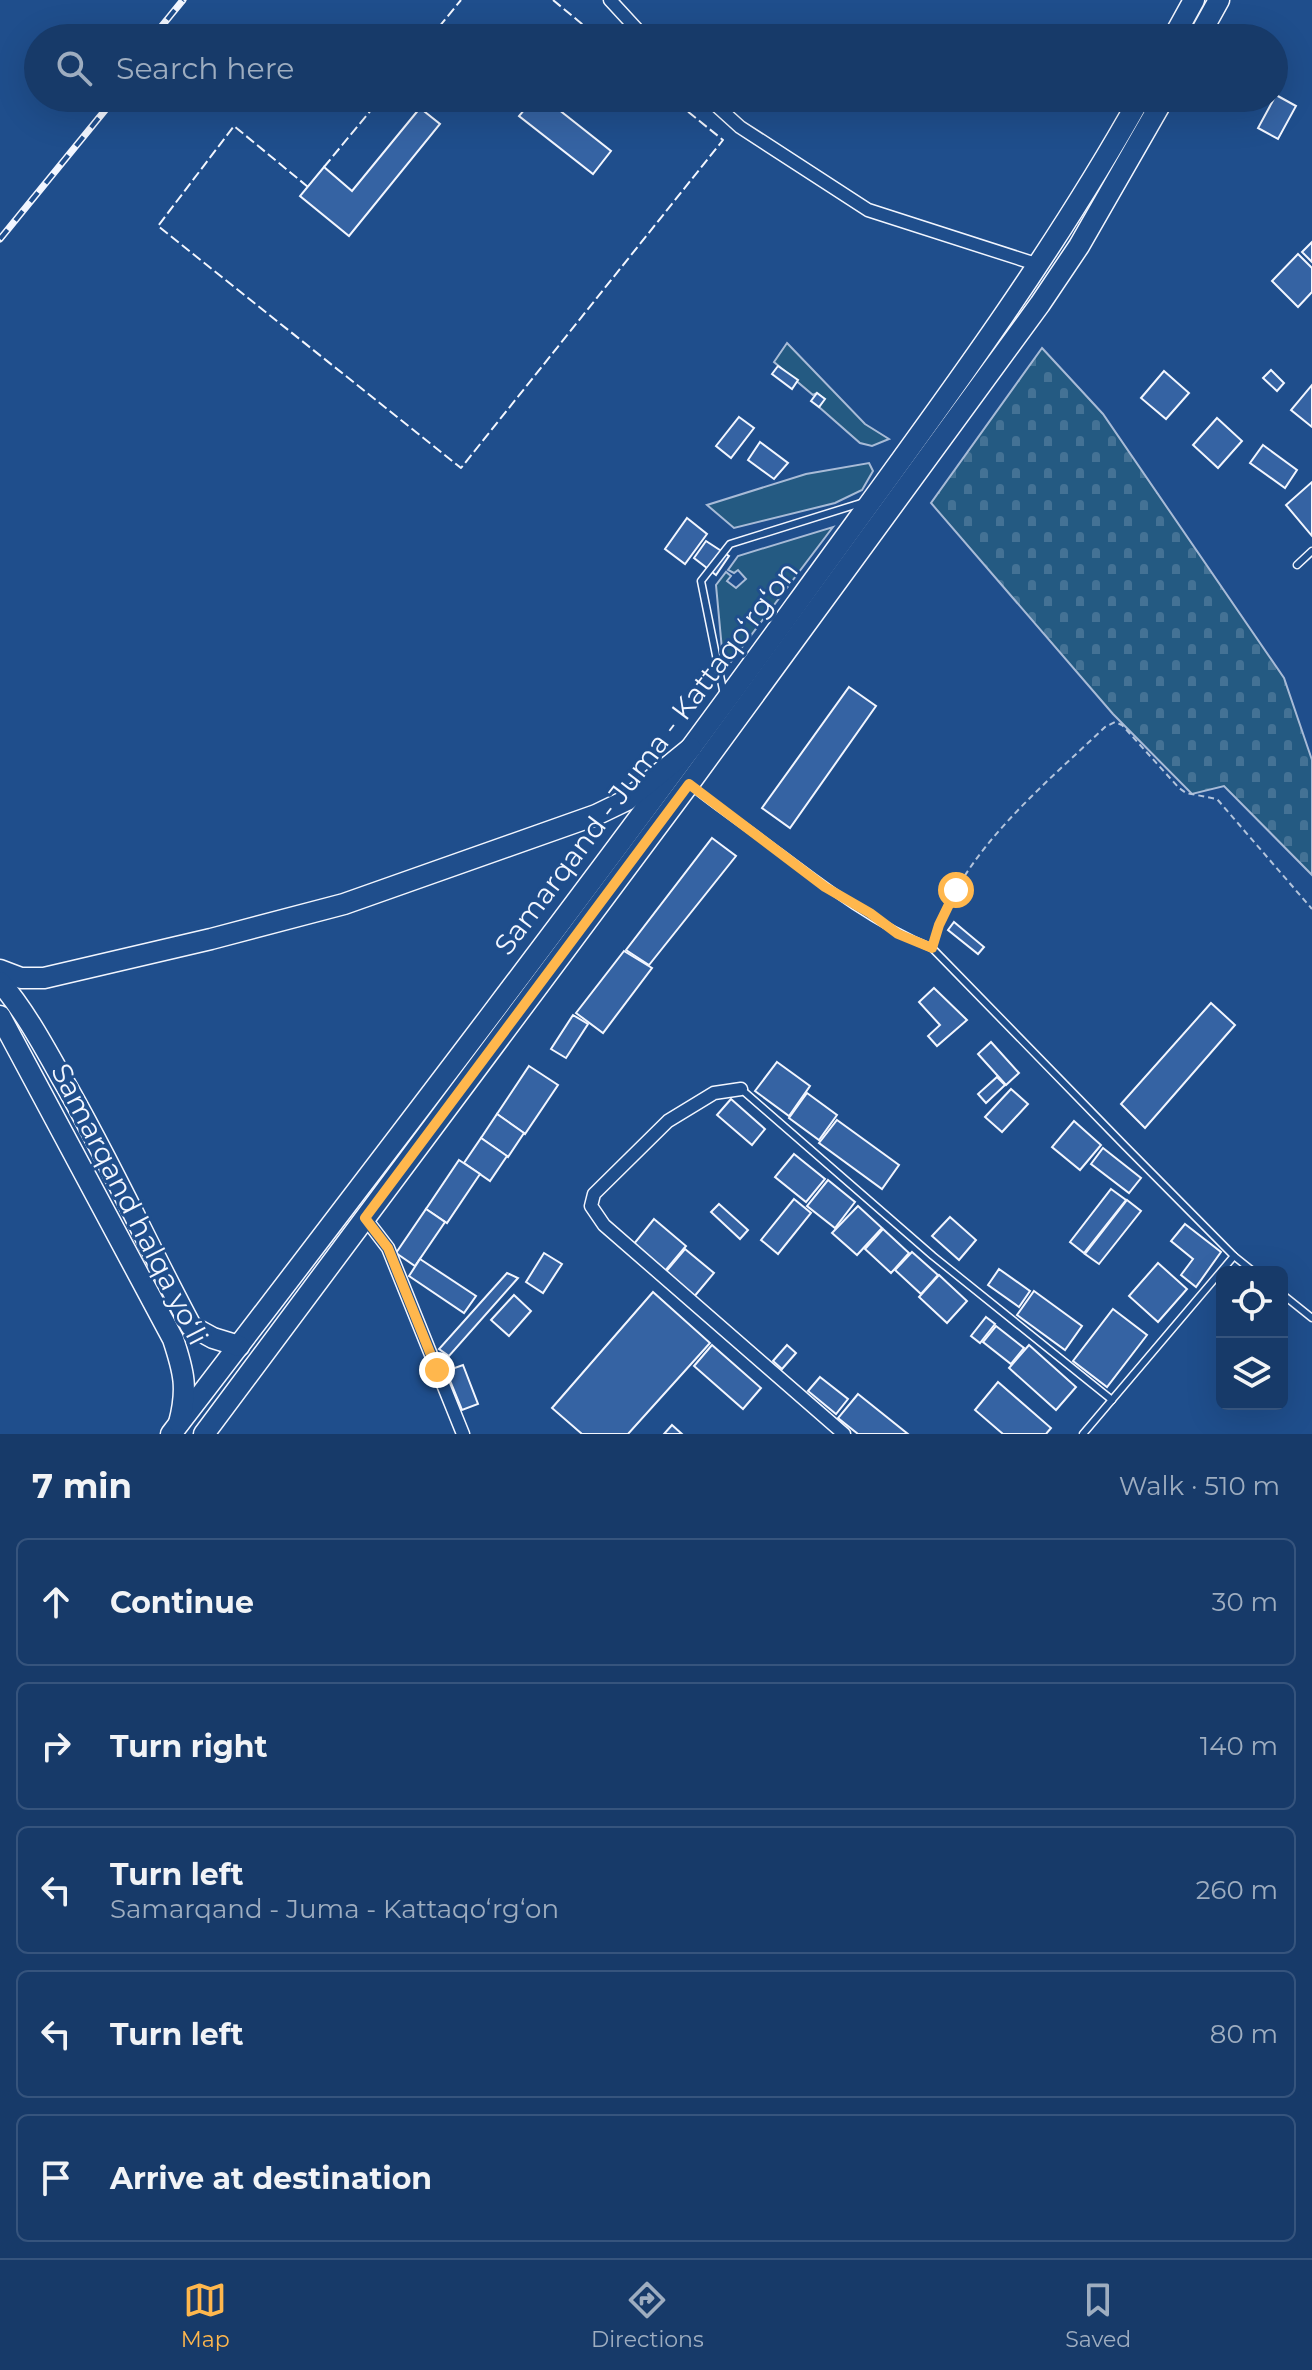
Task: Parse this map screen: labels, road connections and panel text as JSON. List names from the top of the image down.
{
  "streets": {
    "main road": ["Samarqand - Juma - Kattaqo‘rg‘on", "Samarqand halqa yoʻli"]
  },
  "crossings": [
    ["Samarqand - Juma - Kattaqo‘rg‘on", "Samarqand halqa yoʻli"]
  ],
  "page": {
    "search": "Search here",
    "heading": ["7 min", "Walk · 510 m"],
    "list": [
      ["Continue", "30 m"],
      ["Turn right", "140 m"],
      ["Turn left", "Samarqand - Juma - Kattaqo‘rg‘on", "260 m"],
      ["Turn left", "80 m"],
      "Arrive at destination"
    ],
    "nav": ["Map", "Directions", "Saved"]
  }
}
